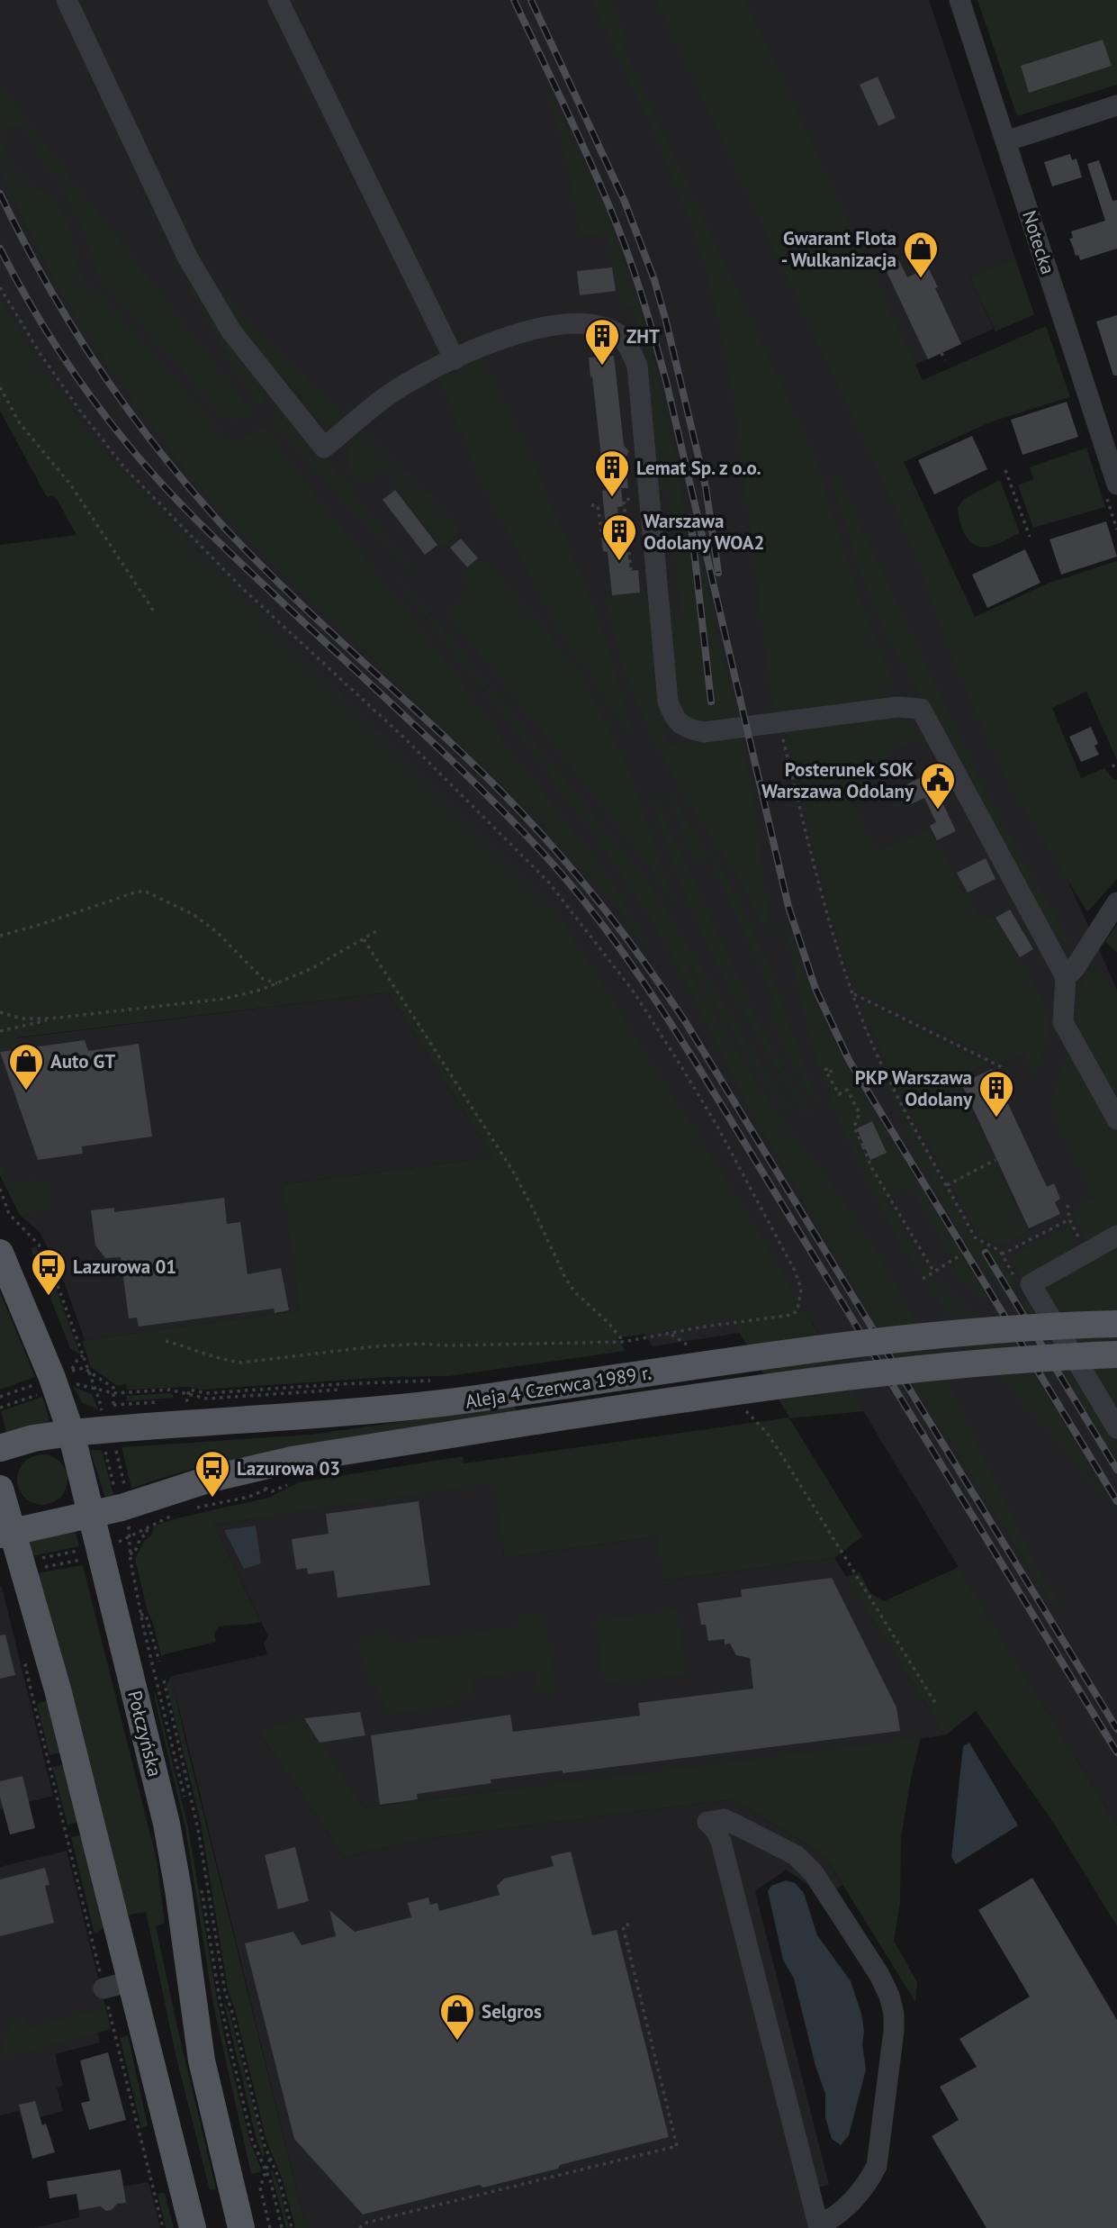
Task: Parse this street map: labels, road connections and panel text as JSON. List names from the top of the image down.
{
  "streets": {
    "main road": ["Aleja 4 Czerwca 1989 r.", "Połczyńska"],
    "street": ["Notecka"]
  },
  "crossings": [
    ["Aleja 4 Czerwca 1989 r.", "Połczyńska"]
  ],
  "places": {
    "shop": ["Gwarant Flota - Wulkanizacja", "Auto GT", "Selgros"],
    "building": [
      "ZHT",
      "Lemat Sp. z o.o.",
      "Warszawa Odolany WOA2",
      "PKP Warszawa Odolany"
    ],
    "public building": ["Posterunek SOK Warszawa Odolany"],
    "bus stop": ["Lazurowa 01", "Lazurowa 03"]
  }
}
